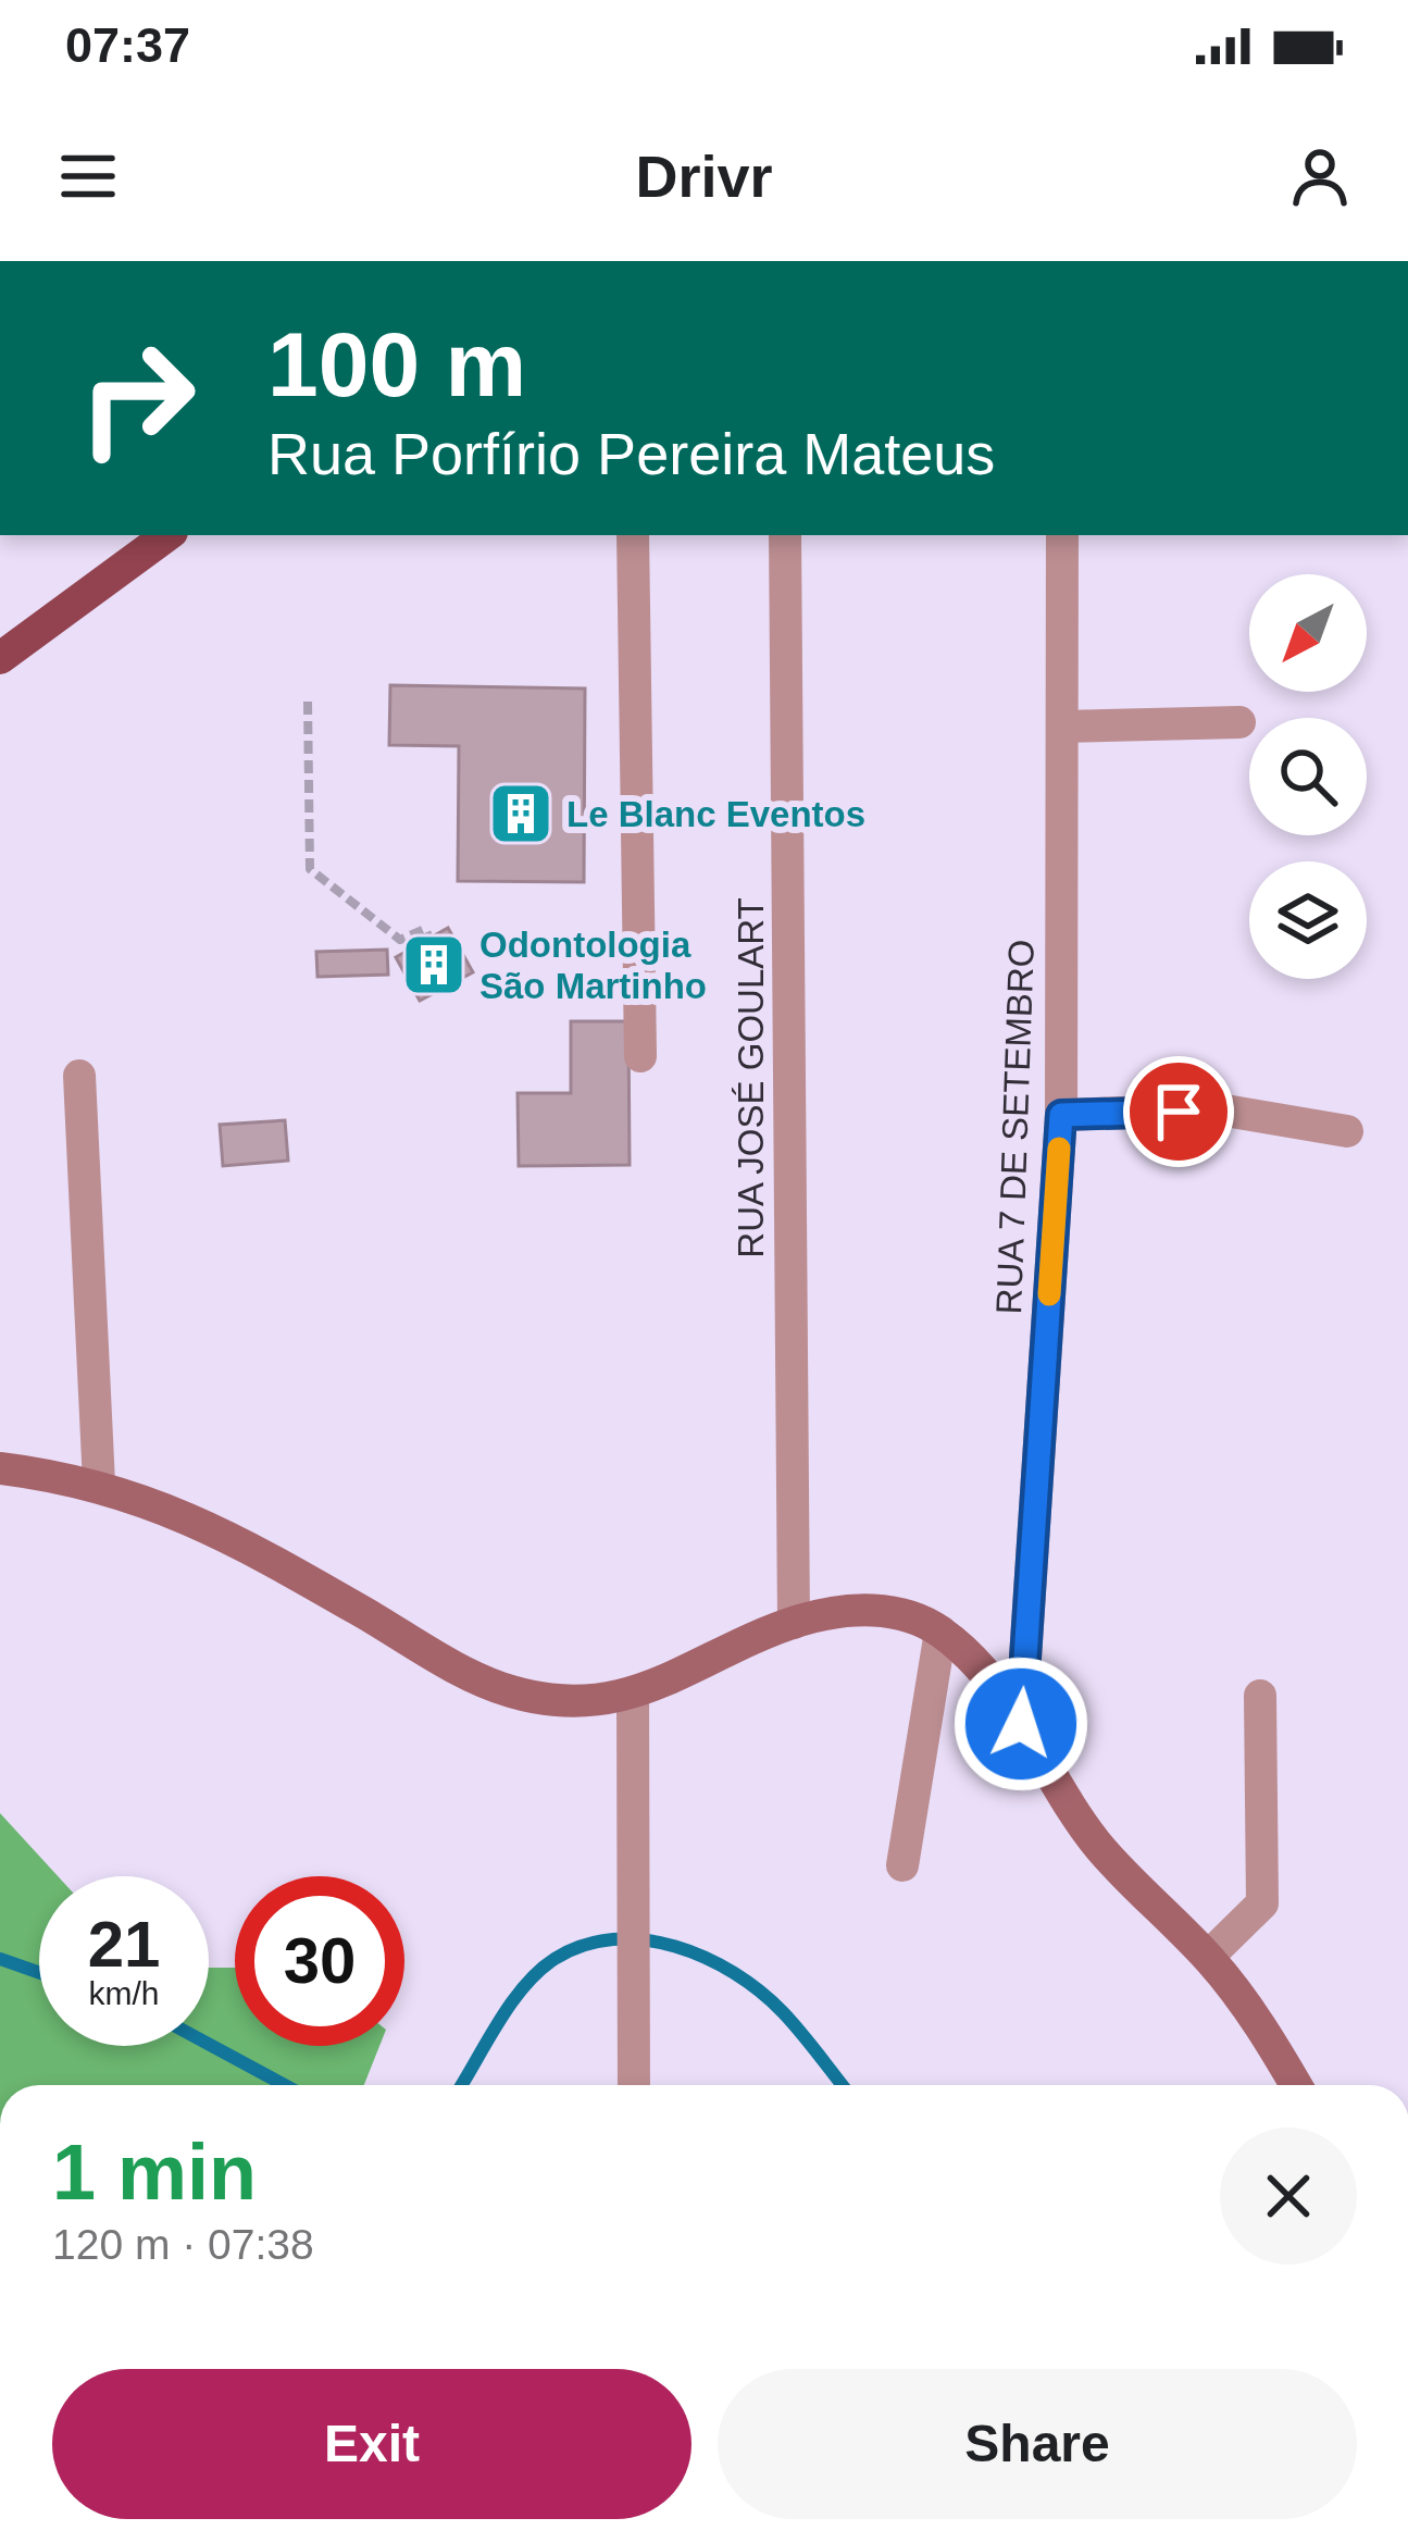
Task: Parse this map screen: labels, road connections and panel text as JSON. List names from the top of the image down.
{
  "streets": {
    "street": ["RUA JOSÉ GOULART", "RUA 7 DE SETEMBRO"]
  },
  "places": {
    "building": ["Le Blanc Eventos", "Odontologia São Martinho"]
  },
  "north": "bottom left",
  "page": {
    "status": "07:37",
    "header": "Drivr",
    "turn": ["100 m", "Rua Porfírio Pereira Mateus"],
    "speed": "21 km/h",
    "limit": "30",
    "heading": ["1 min", "120 m · 07:38"],
    "buttons": ["Exit", "Share"]
  }
}
